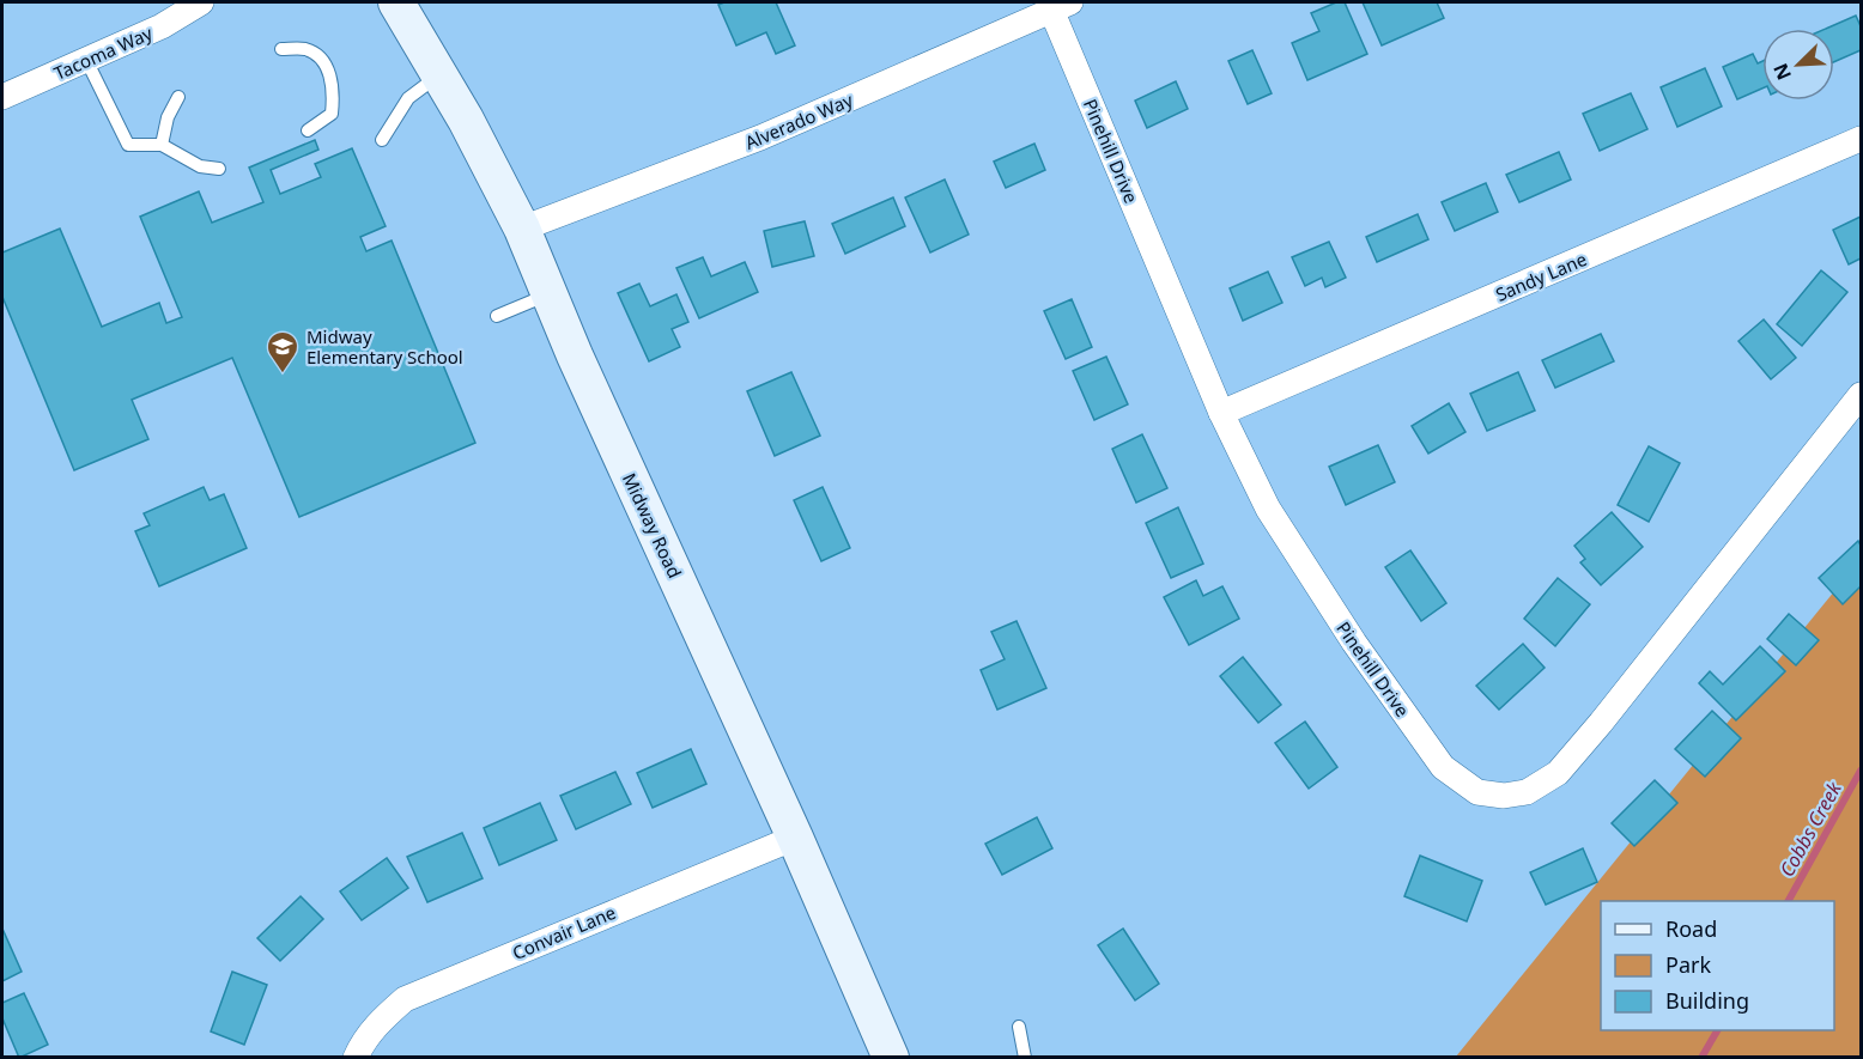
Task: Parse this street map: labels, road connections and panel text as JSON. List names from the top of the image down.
{
  "streets": {
    "street": [
      "Tacoma Way",
      "Alverado Way",
      "Pinehill Drive",
      "Sandy Lane",
      "Midway Road",
      "Convair Lane"
    ]
  },
  "crossings": [
    ["Alverado Way", "Pinehill Drive"],
    ["Alverado Way", "Midway Road"],
    ["Pinehill Drive", "Sandy Lane"],
    ["Midway Road", "Convair Lane"]
  ],
  "water": ["Cobbs Creek"],
  "places": {
    "school or university": ["Midway Elementary School"]
  },
  "legend": ["Road", "Park", "Building"],
  "north": "bottom left"
}
